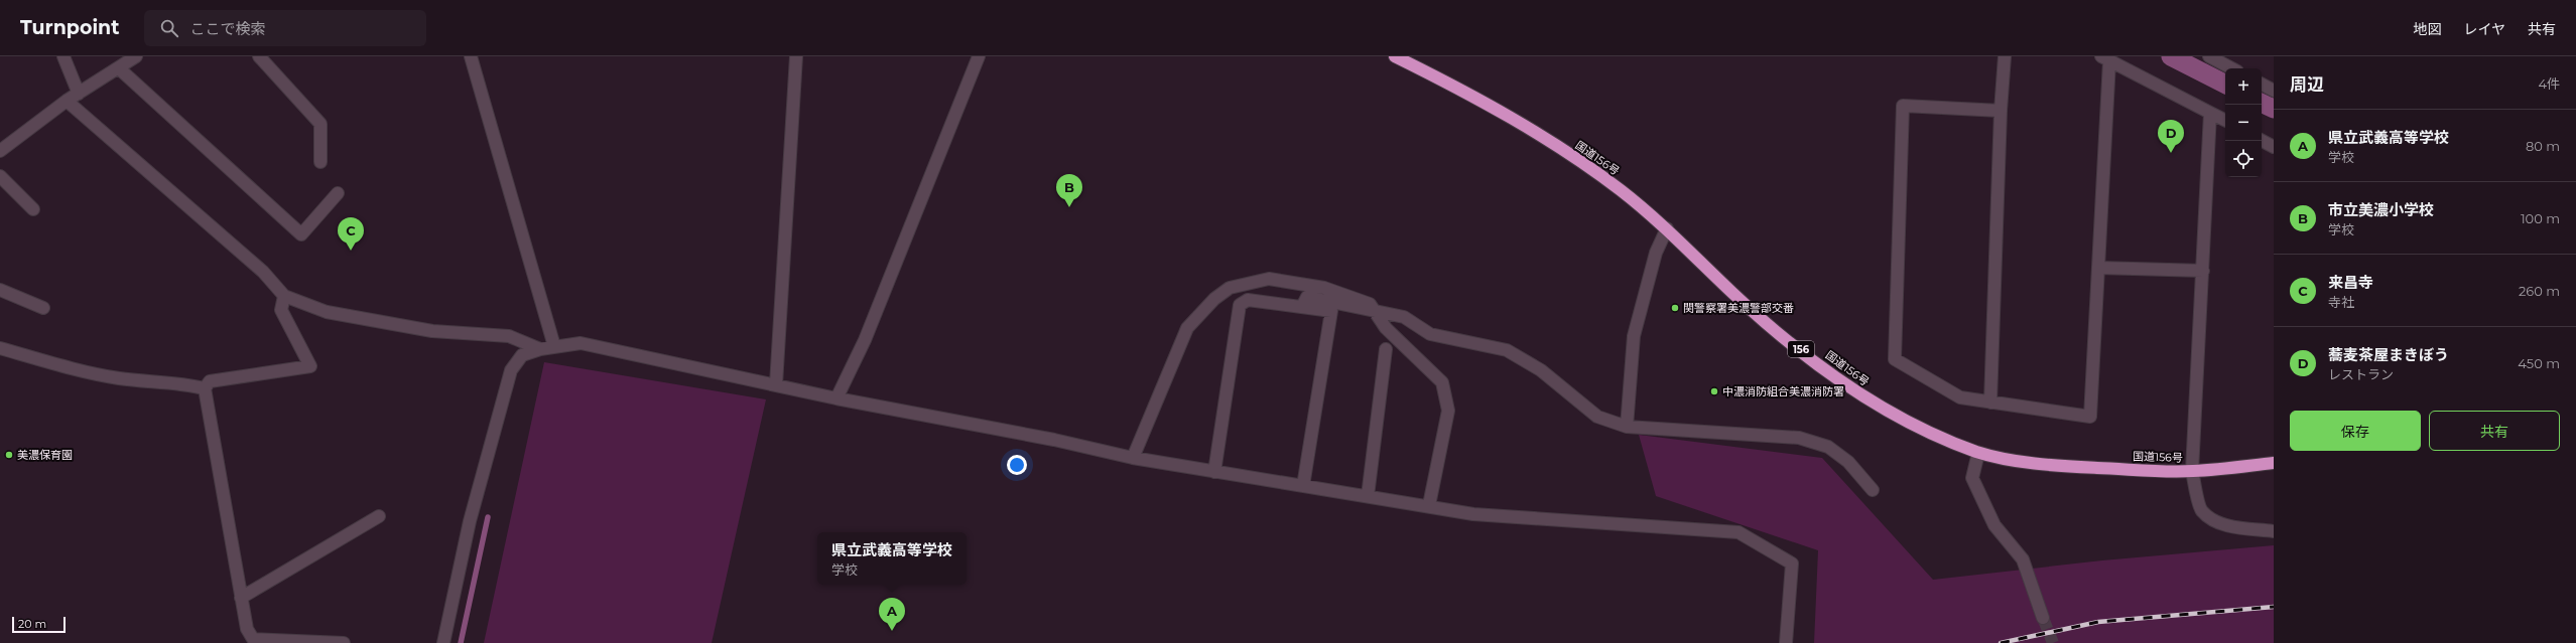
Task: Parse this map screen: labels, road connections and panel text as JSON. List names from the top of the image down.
{
  "streets": {
    "highway": ["国道156号", "156"]
  },
  "places": ["関警察署美濃警部交番", "中濃消防組合美濃消防署", "美濃保育園"],
  "scale_bar": "20 m",
  "page": {
    "header": "Turnpoint",
    "search": "ここで検索",
    "nav": ["地図", "レイヤ", "共有"],
    "heading": ["周辺", "4件"],
    "map_buttons": ["+", "−"],
    "list": [
      {
        "mark": "A",
        "name": "県立武義高等学校",
        "note": "学校",
        "value": "80 m"
      },
      {
        "mark": "B",
        "name": "市立美濃小学校",
        "note": "学校",
        "value": "100 m"
      },
      {
        "mark": "C",
        "name": "来昌寺",
        "note": "寺社",
        "value": "260 m"
      },
      {
        "mark": "D",
        "name": "蕎麦茶屋まきぼう",
        "note": "レストラン",
        "value": "450 m"
      }
    ],
    "pins": [
      "D",
      "B",
      "C",
      "A"
    ],
    "buttons": ["保存", "共有"],
    "popup": ["県立武義高等学校", "学校"],
    "scale": "20 m"
  }
}
